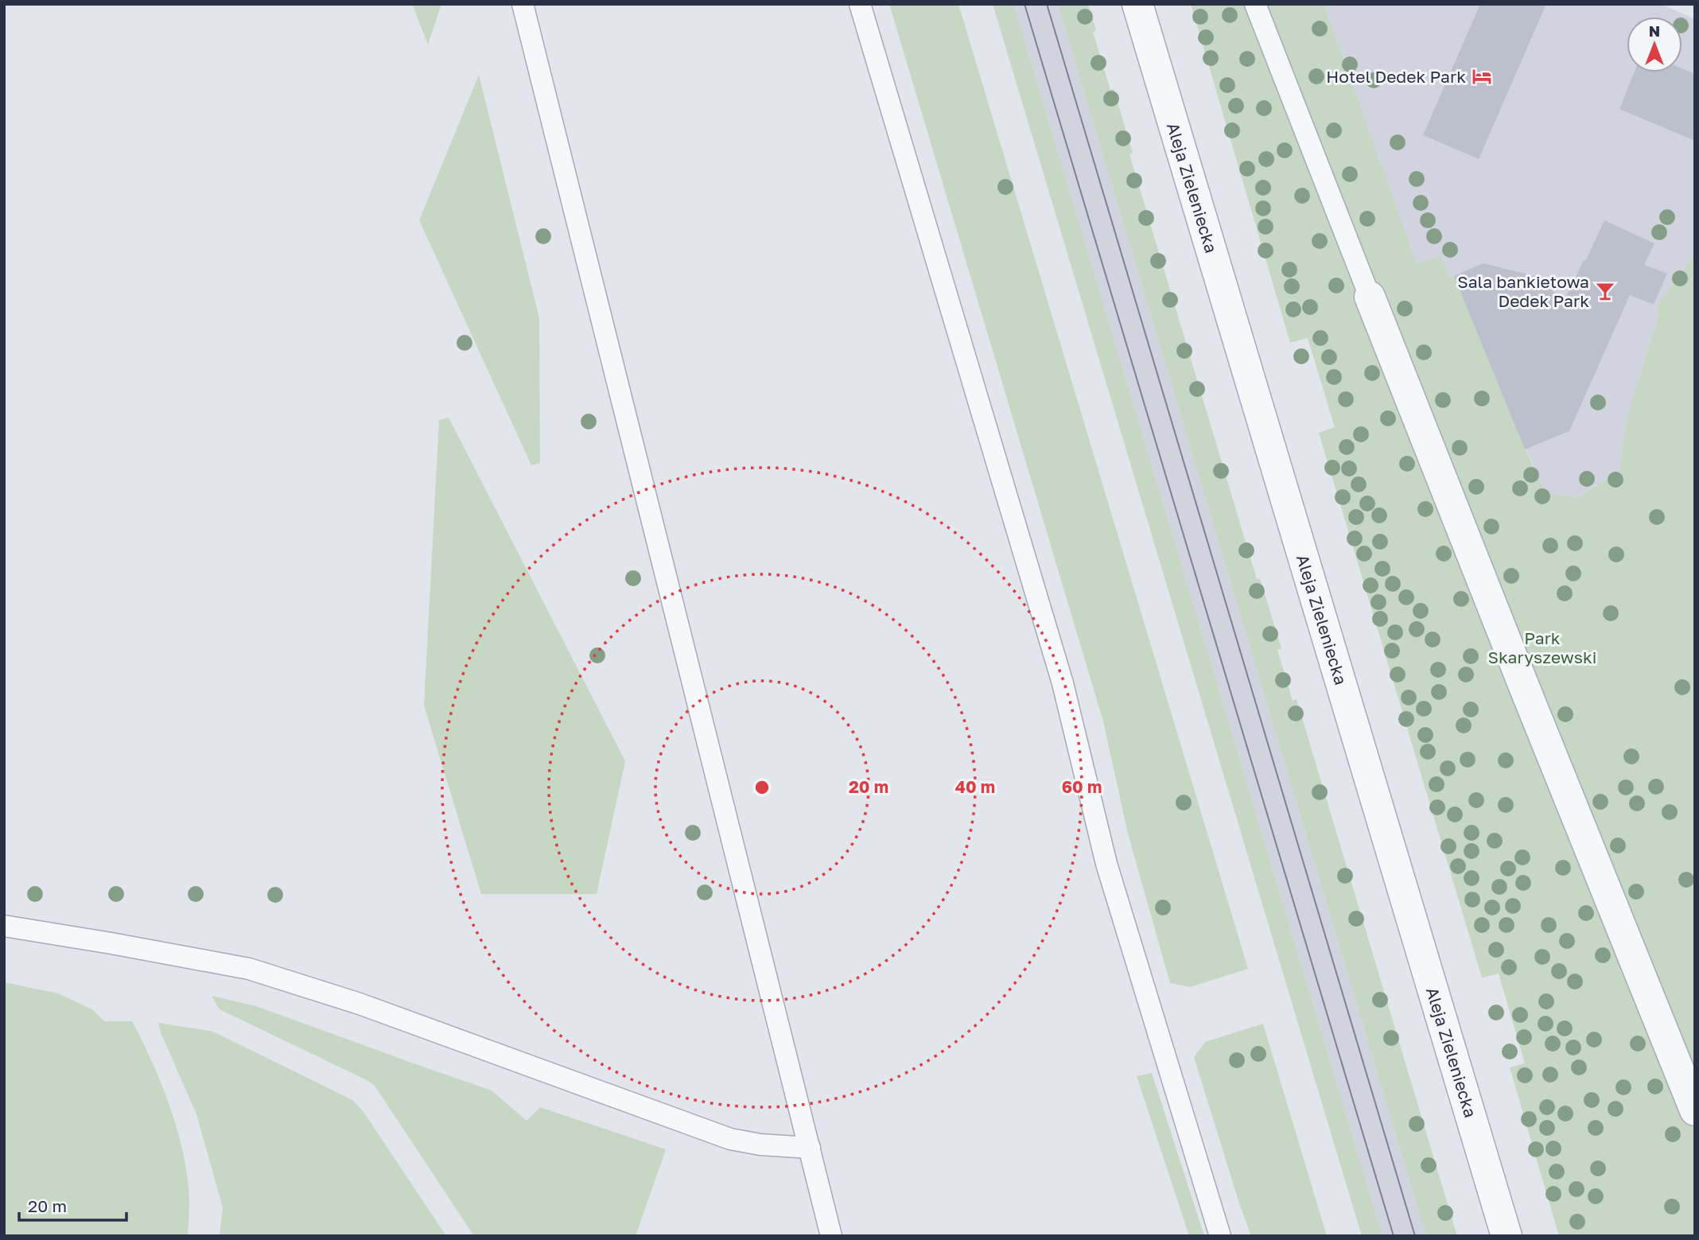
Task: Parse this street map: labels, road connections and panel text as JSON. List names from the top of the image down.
{
  "streets": {
    "street": ["Aleja Zieleniecka"]
  },
  "parks": ["Park Skaryszewski"],
  "places": {
    "hotel": ["Hotel Dedek Park"],
    "bar": ["Sala bankietowa Dedek Park"]
  },
  "scale_bar": "20 m",
  "north": "top",
  "rings": ["20 m", "40 m", "60 m"]
}
